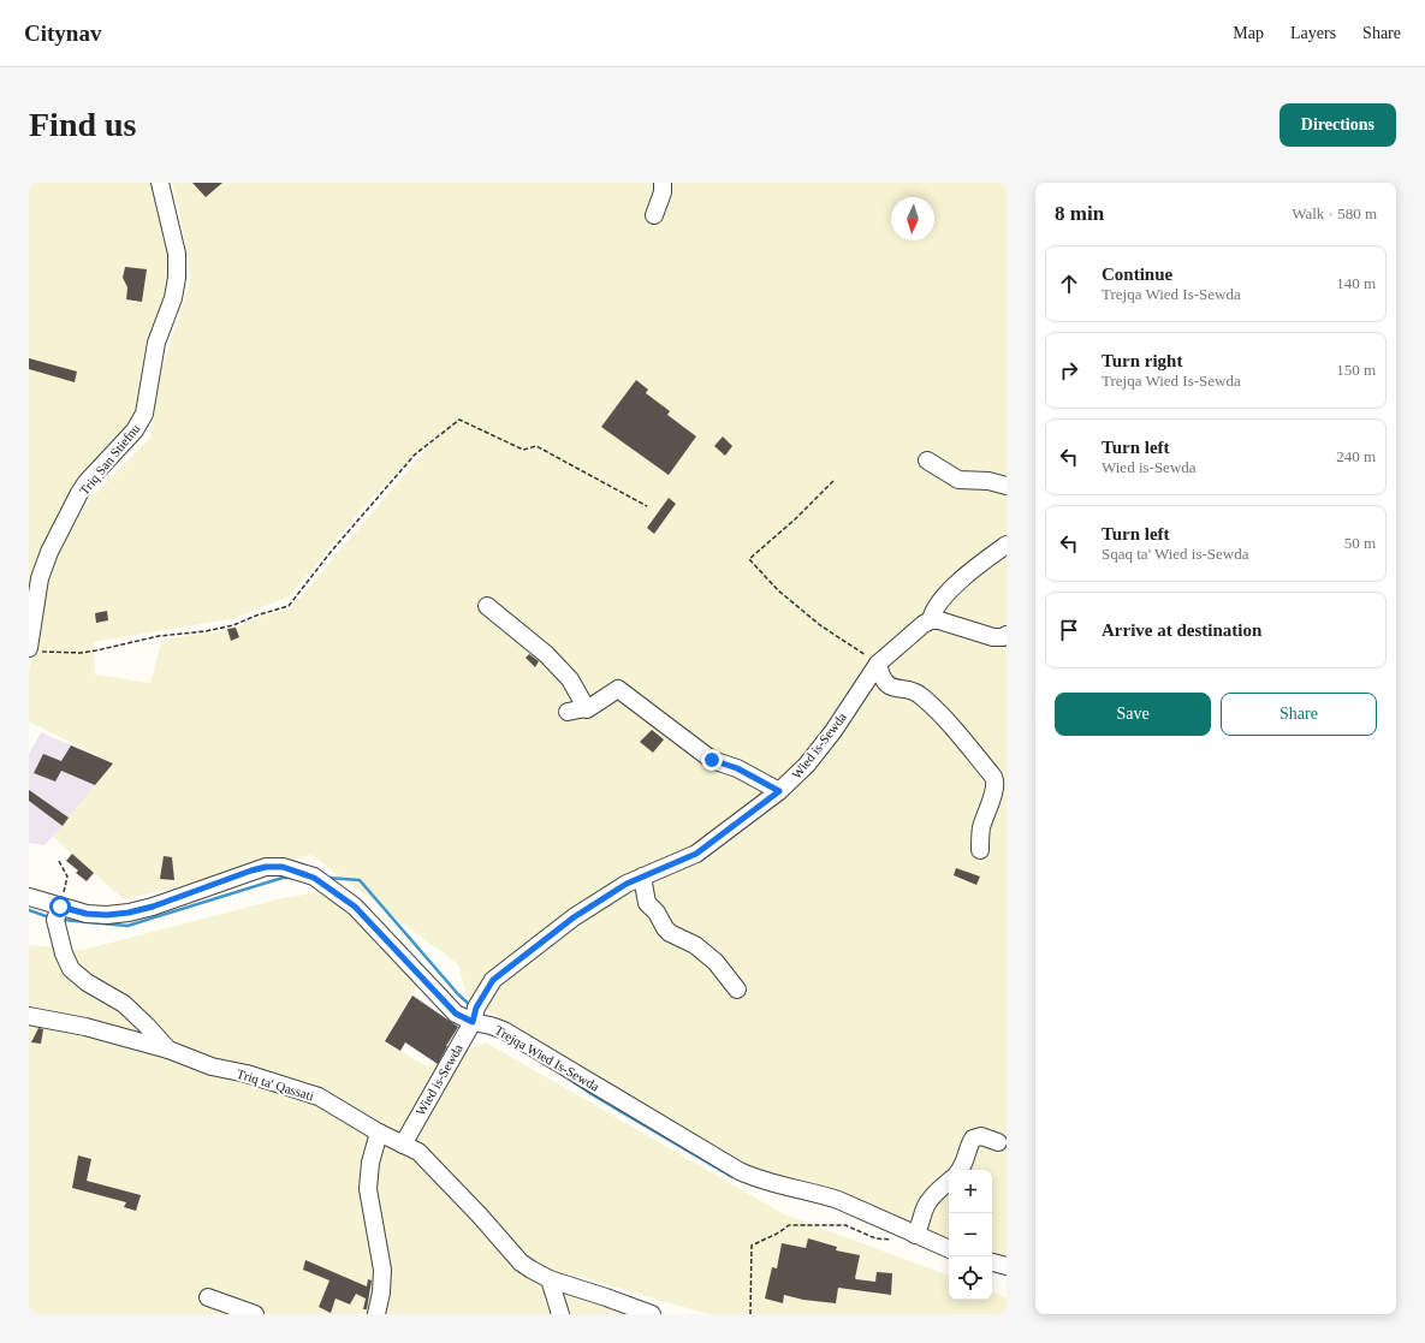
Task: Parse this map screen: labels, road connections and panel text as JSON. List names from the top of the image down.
{
  "streets": {
    "street": [
      "Triq San Stiefnu",
      "Wied is-Sewda",
      "Trejqa Wied Is-Sewda",
      "Triq ta' Qassati"
    ]
  },
  "crossings": [
    ["Wied is-Sewda", "Trejqa Wied Is-Sewda"],
    ["Wied is-Sewda", "Triq ta' Qassati"]
  ],
  "north": "bottom",
  "page": {
    "header": "Citynav",
    "nav": ["Map", "Layers", "Share"],
    "buttons": [
      "Directions",
      ["Save", "Share"]
    ],
    "title": "Find us",
    "heading": ["8 min", "Walk · 580 m"],
    "list": [
      ["Continue", "Trejqa Wied Is-Sewda", "140 m"],
      ["Turn right", "Trejqa Wied Is-Sewda", "150 m"],
      ["Turn left", "Wied is-Sewda", "240 m"],
      ["Turn left", "Sqaq ta' Wied is-Sewda", "50 m"],
      "Arrive at destination"
    ],
    "map_buttons": ["+", "−"]
  }
}
